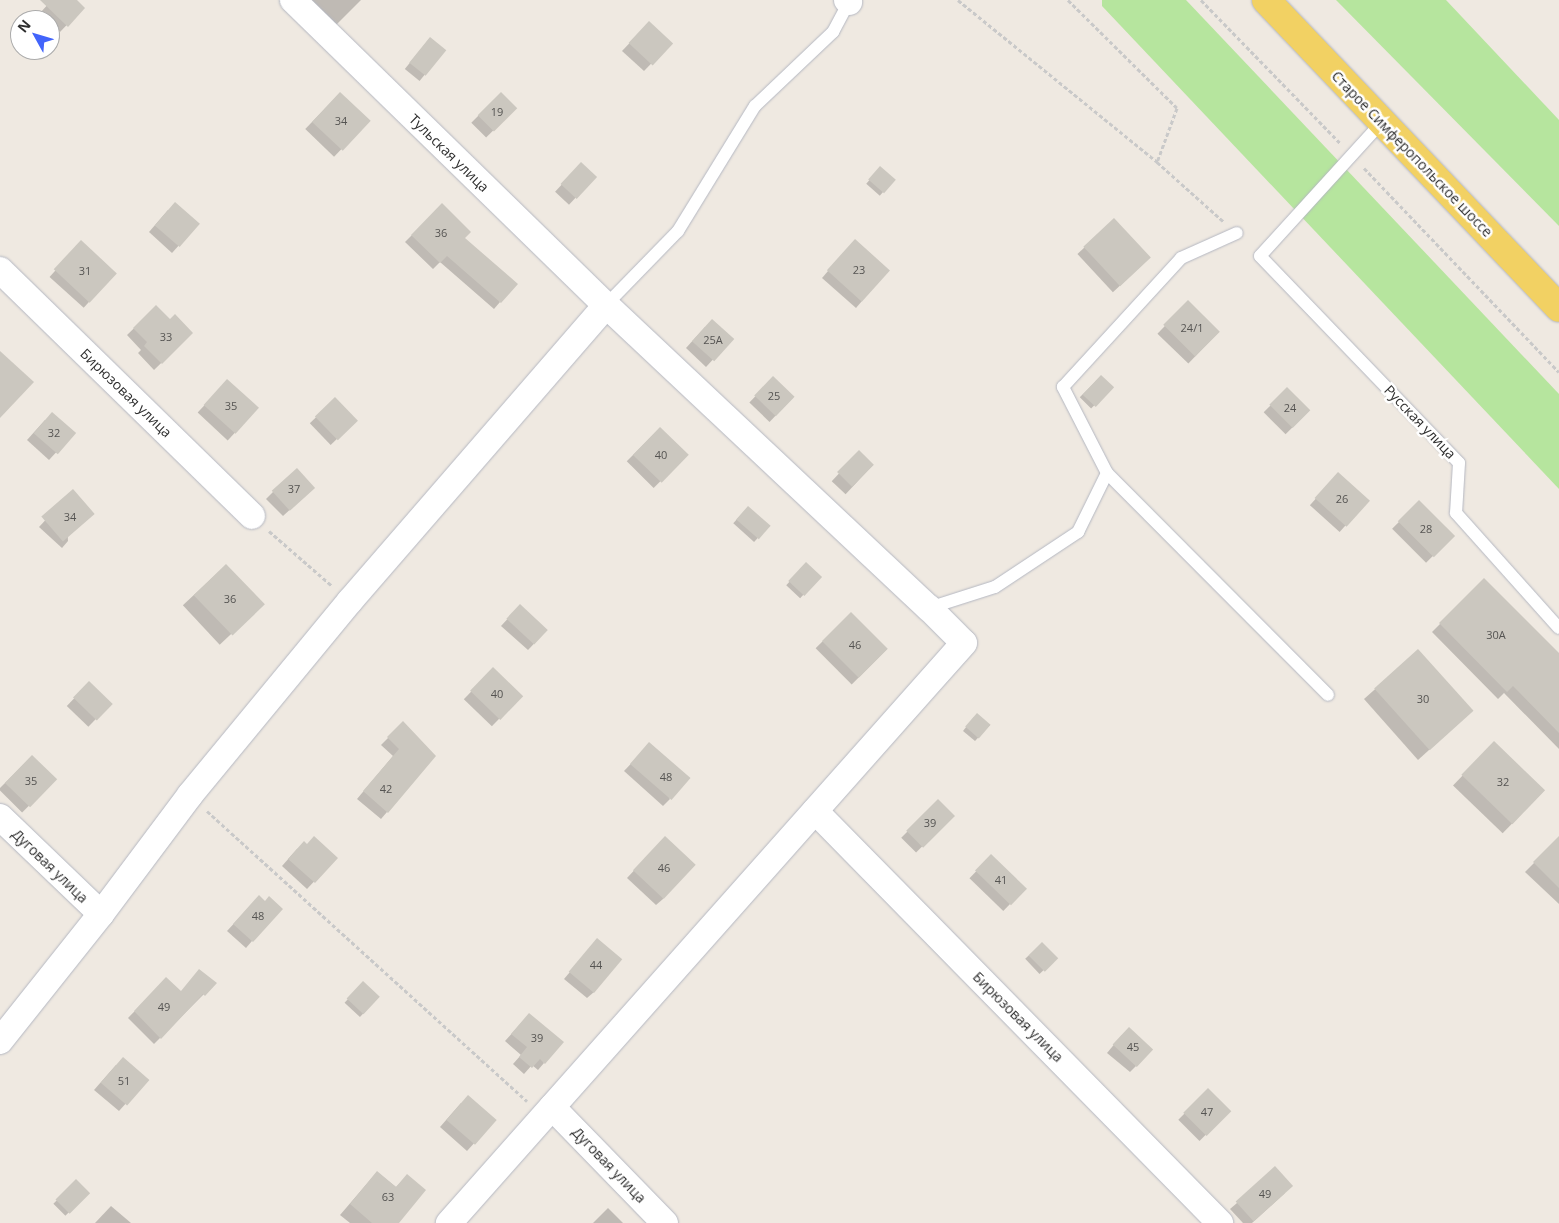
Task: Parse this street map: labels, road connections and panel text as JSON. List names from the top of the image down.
{
  "streets": {
    "main road": ["Старое Симферопольское шоссе"],
    "street": ["Тульская улица", "Бирюзовая улица", "Дуговая улица"],
    "lane": ["Русская улица"]
  },
  "crossings": [
    ["Тульская улица", "Бирюзовая улица"]
  ],
  "house_numbers": [
    "19",
    "34",
    "36",
    "23",
    "31",
    "24/1",
    "33",
    "25А",
    "25",
    "35",
    "24",
    "32",
    "40",
    "37",
    "26",
    "34",
    "28",
    "36",
    "30А",
    "46",
    "40",
    "30",
    "48",
    "35",
    "32",
    "42",
    "39",
    "46",
    "41",
    "48",
    "44",
    "49",
    "39",
    "45",
    "51",
    "47",
    "49",
    "63"
  ],
  "north": "top left"
}
